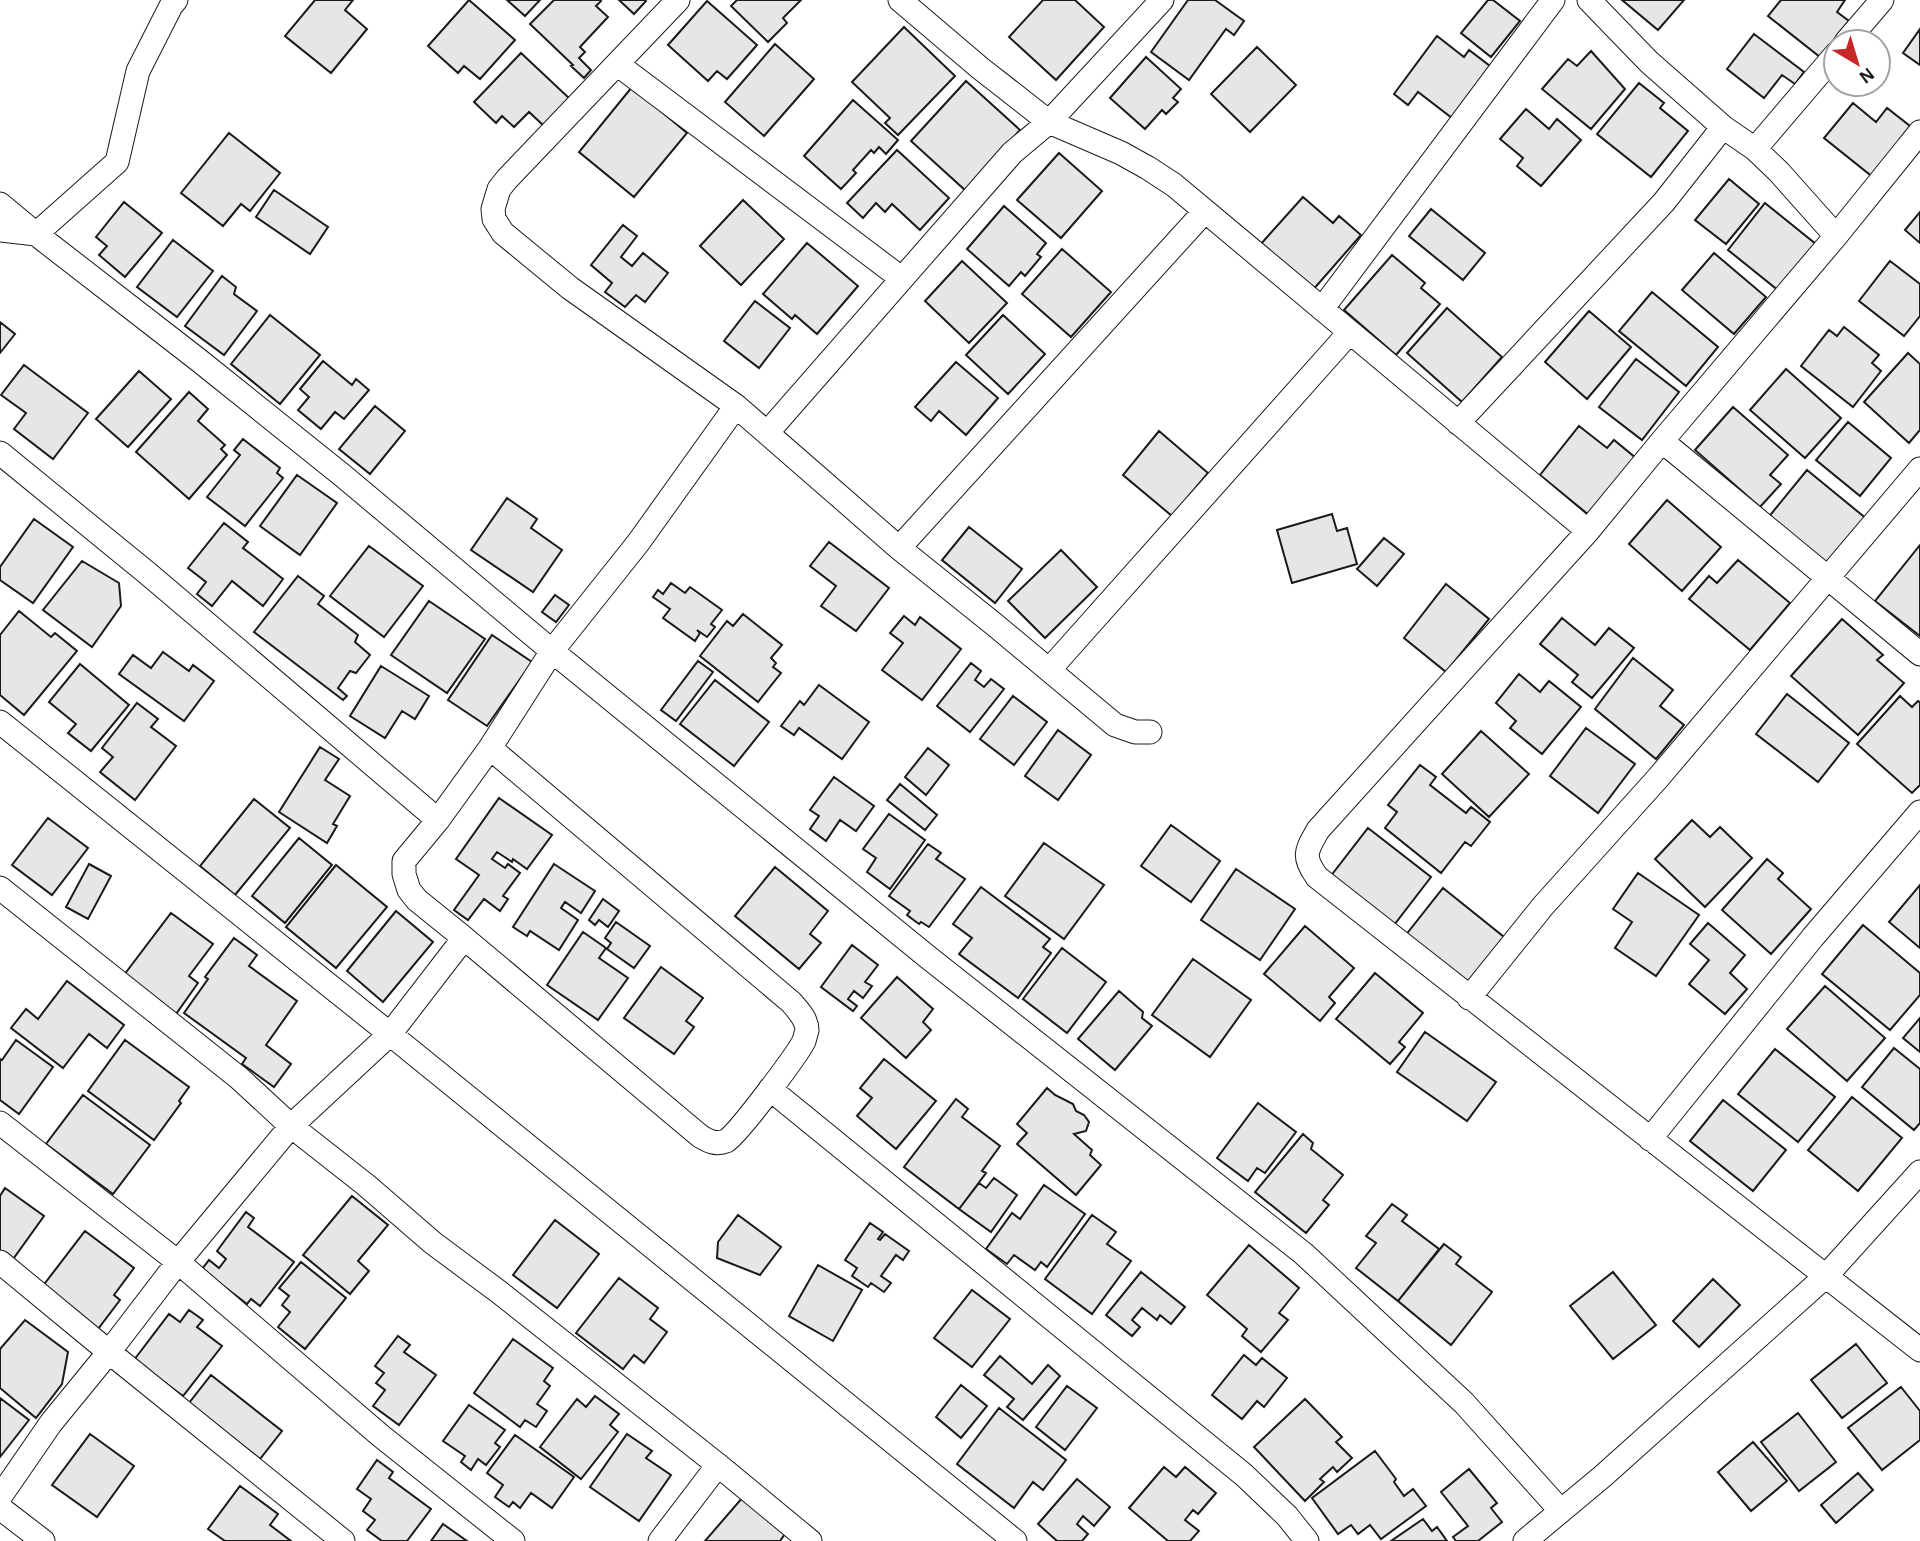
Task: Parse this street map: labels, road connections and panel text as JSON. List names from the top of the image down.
{
  "north": "bottom right"
}
